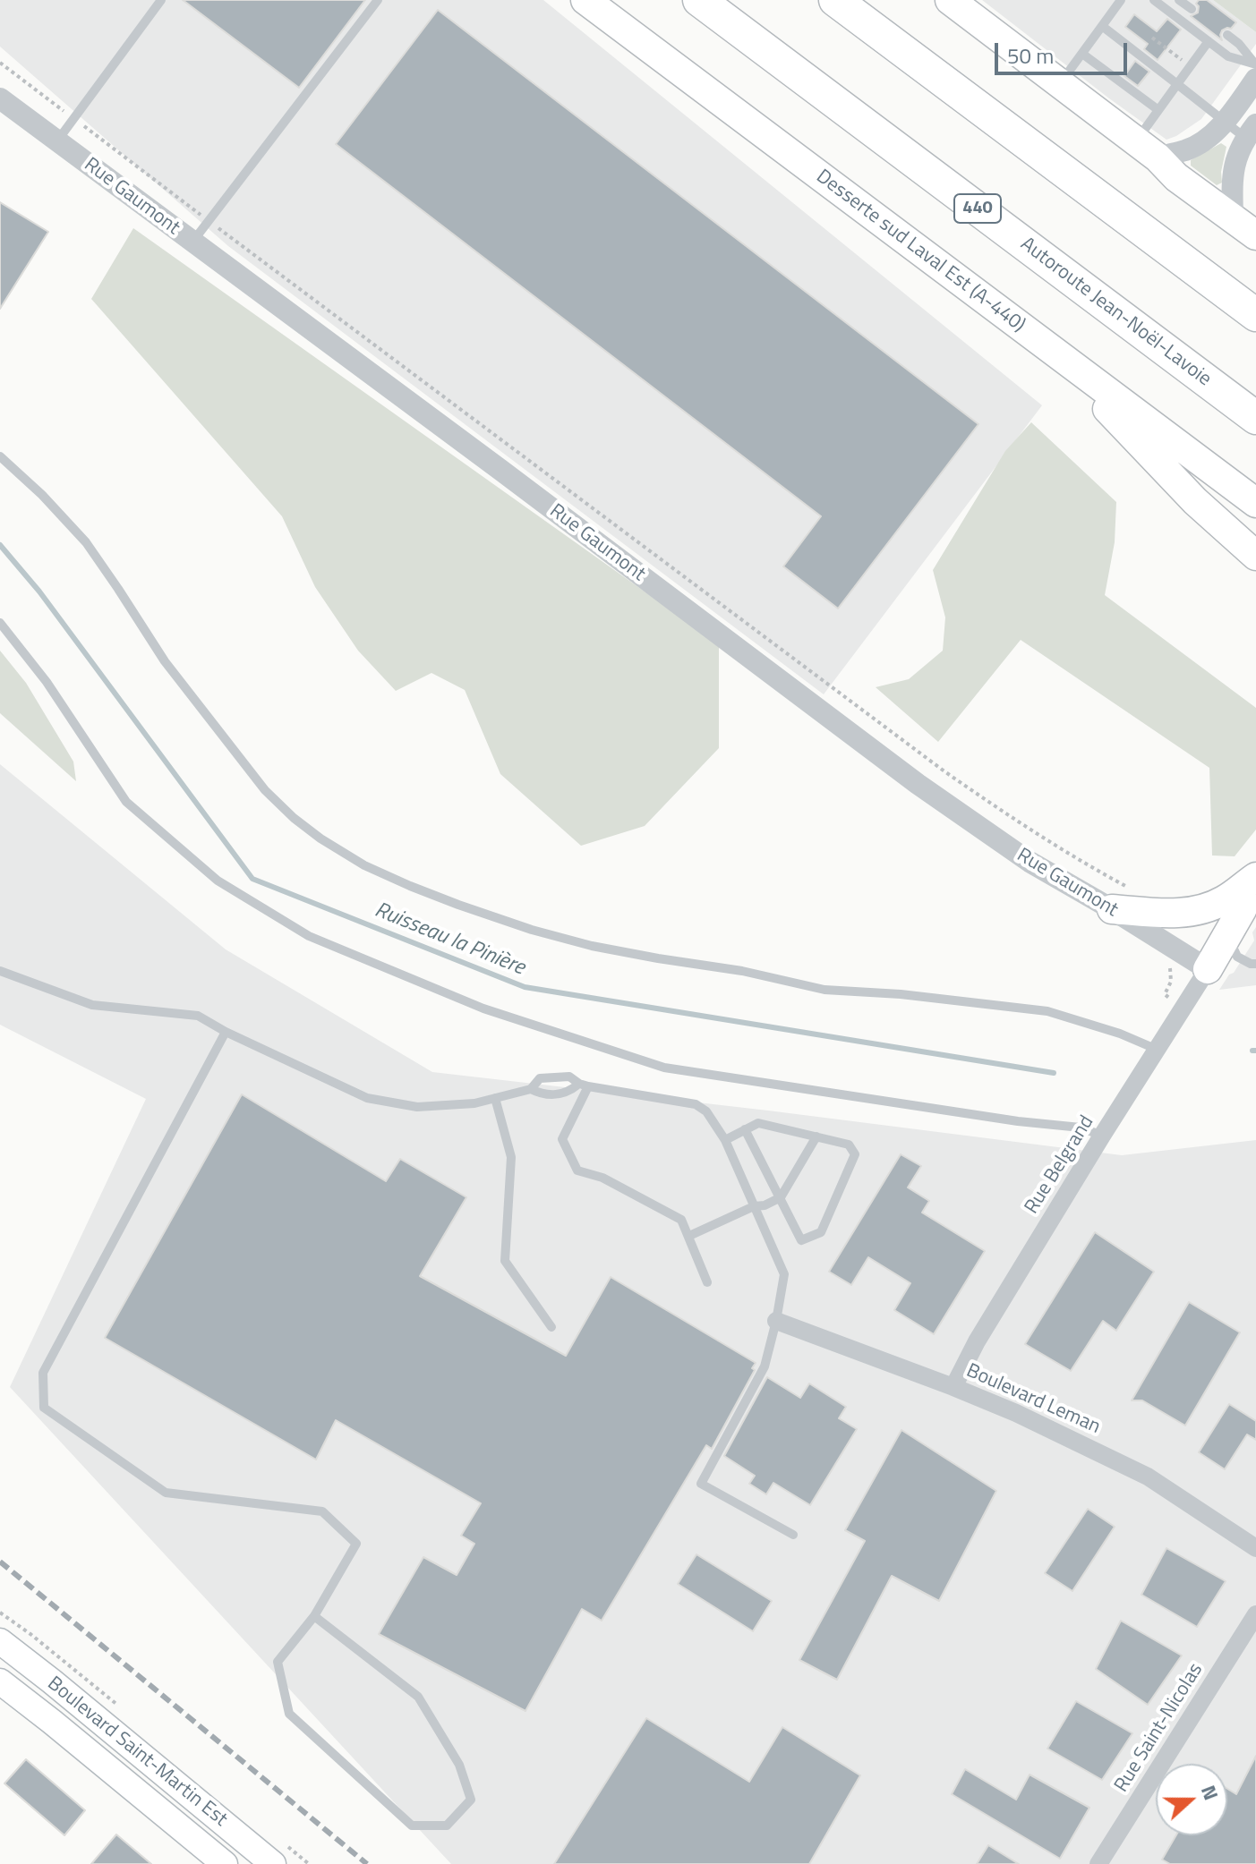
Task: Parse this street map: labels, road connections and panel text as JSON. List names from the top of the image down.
{
  "streets": {
    "highway": ["440", "Autoroute Jean-Noël-Lavoie"],
    "main road": ["Desserte sud Laval Est (A-440)", "Boulevard Saint-Martin Est"],
    "street": [
      "Rue Gaumont",
      "Rue Belgrand",
      "Boulevard Leman",
      "Rue Saint-Nicolas"
    ]
  },
  "crossings": [
    ["Rue Gaumont", "Rue Belgrand"],
    ["Rue Belgrand", "Boulevard Leman"]
  ],
  "water": ["Ruisseau la Pinière"],
  "scale_bar": "50 m",
  "north": "right"
}
